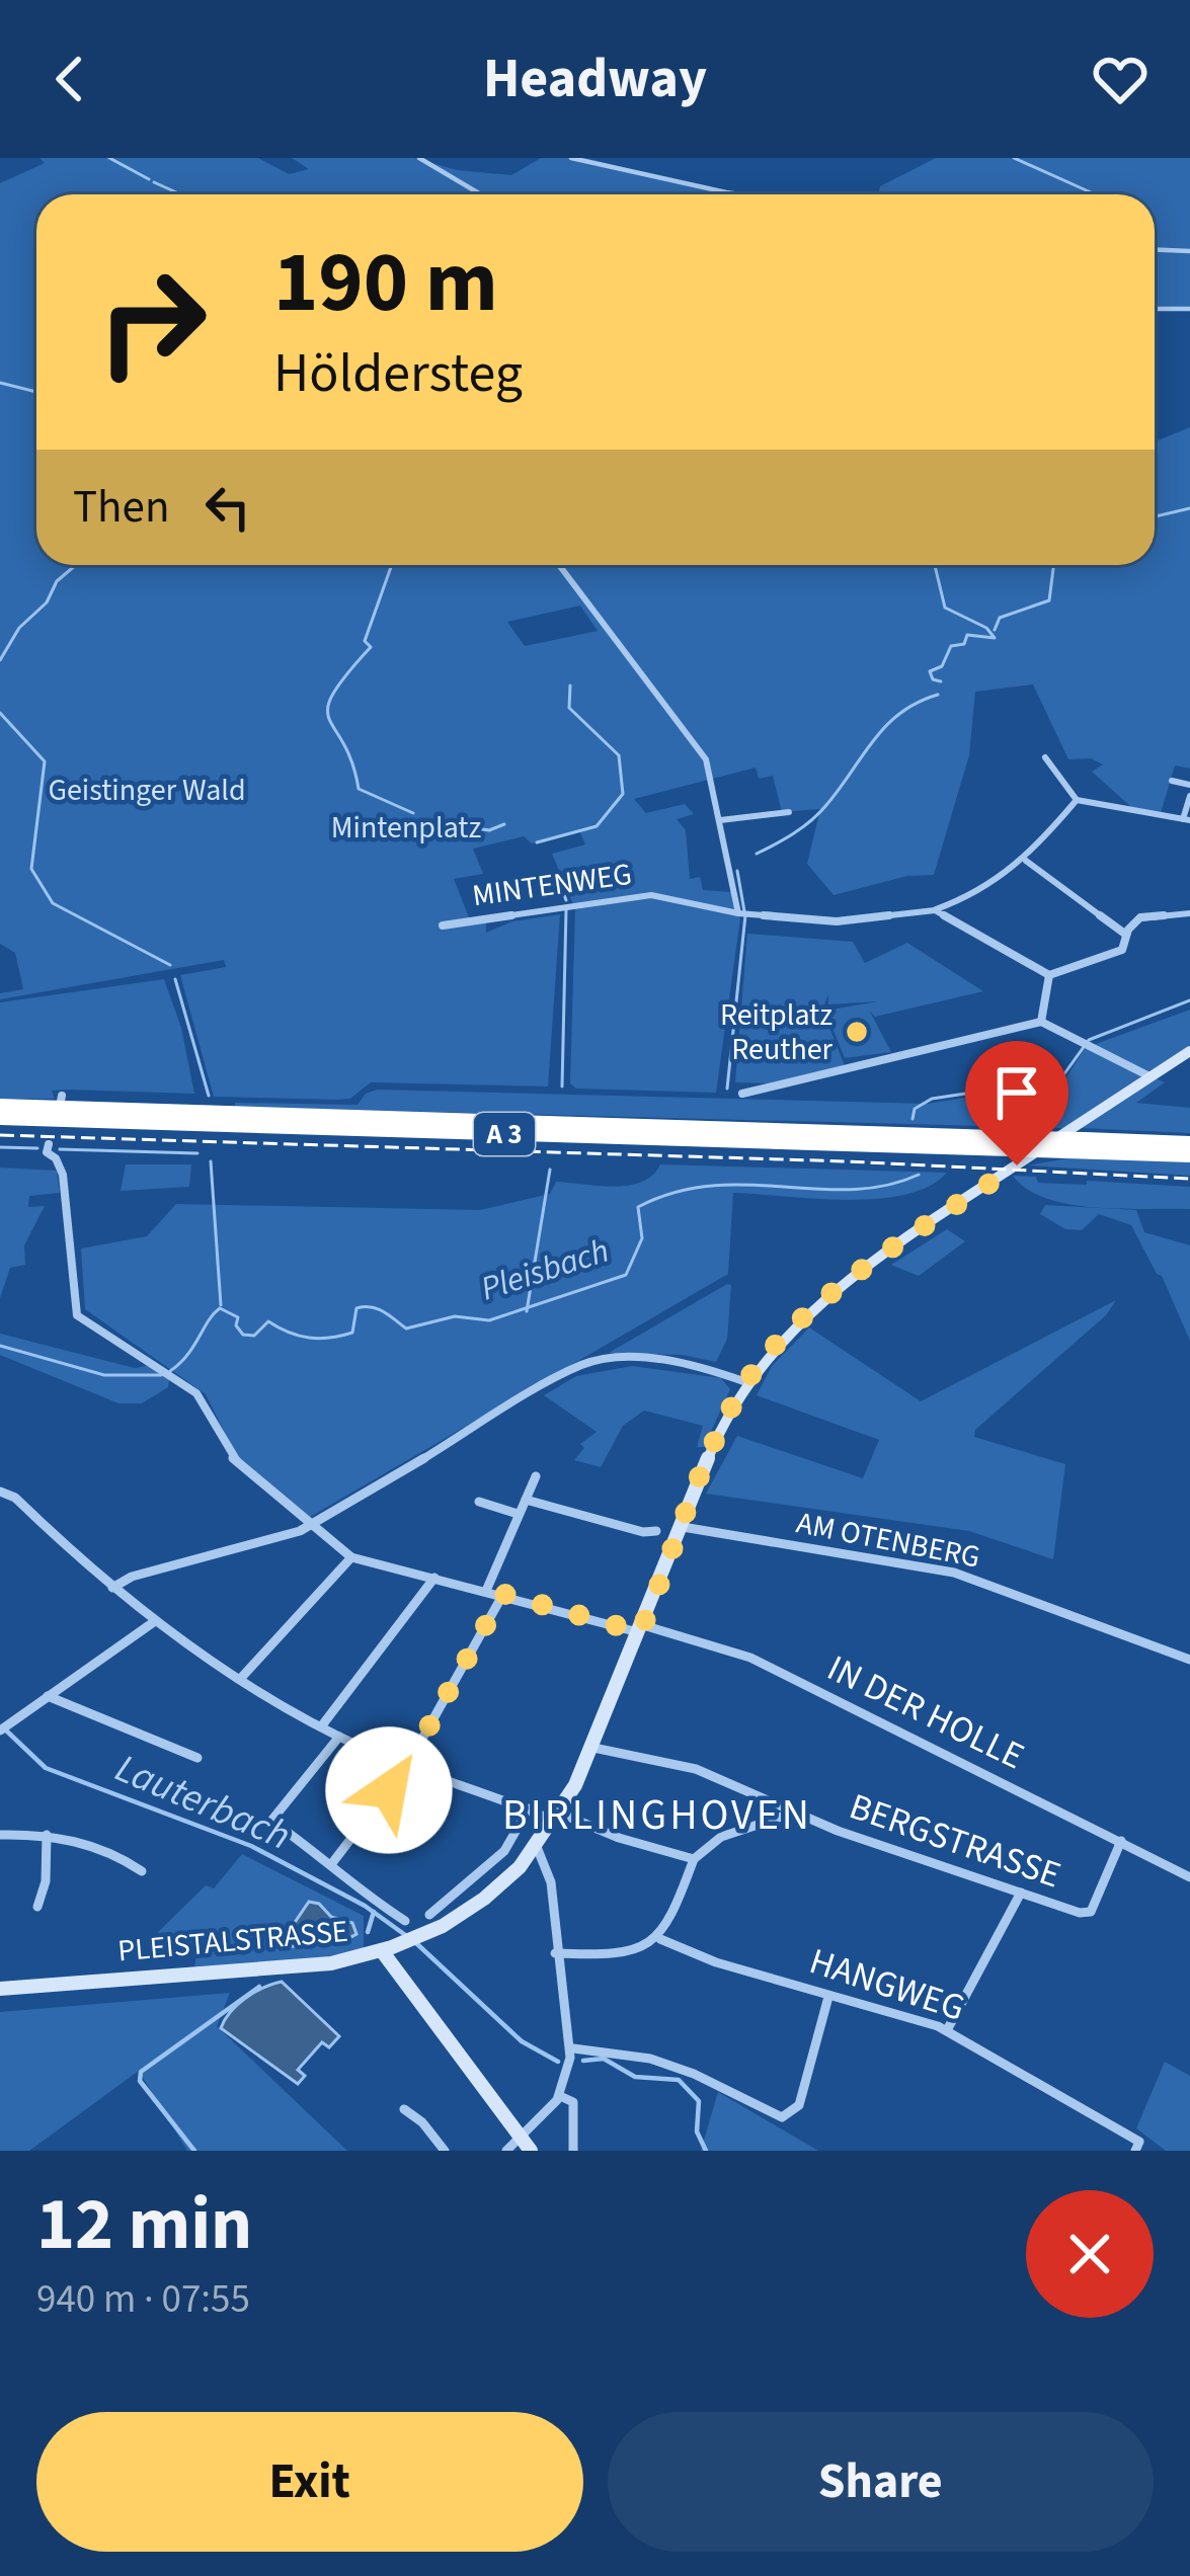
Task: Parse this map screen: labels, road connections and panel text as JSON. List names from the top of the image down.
{
  "streets": {
    "highway": ["A 3"],
    "main road": ["PLEISTALSTRASSE"],
    "street": [
      "MINTENWEG",
      "AM OTENBERG",
      "IN DER HOLLE",
      "BERGSTRASSE",
      "HANGWEG"
    ]
  },
  "crossings": [
    ["AM OTENBERG", "PLEISTALSTRASSE"],
    ["IN DER HOLLE", "BERGSTRASSE"],
    ["IN DER HOLLE", "PLEISTALSTRASSE"],
    ["BERGSTRASSE", "PLEISTALSTRASSE"]
  ],
  "districts": ["BIRLINGHOVEN"],
  "water": ["Pleisbach", "Lauterbach"],
  "parks": ["Geistinger Wald", "Mintenplatz"],
  "places": ["Reitplatz Reuther"],
  "page": {
    "header": "Headway",
    "turn": ["190 m", "Höldersteg"],
    "then": "Then",
    "heading": ["12 min", "940 m · 07:55"],
    "buttons": ["Exit", "Share"]
  }
}
